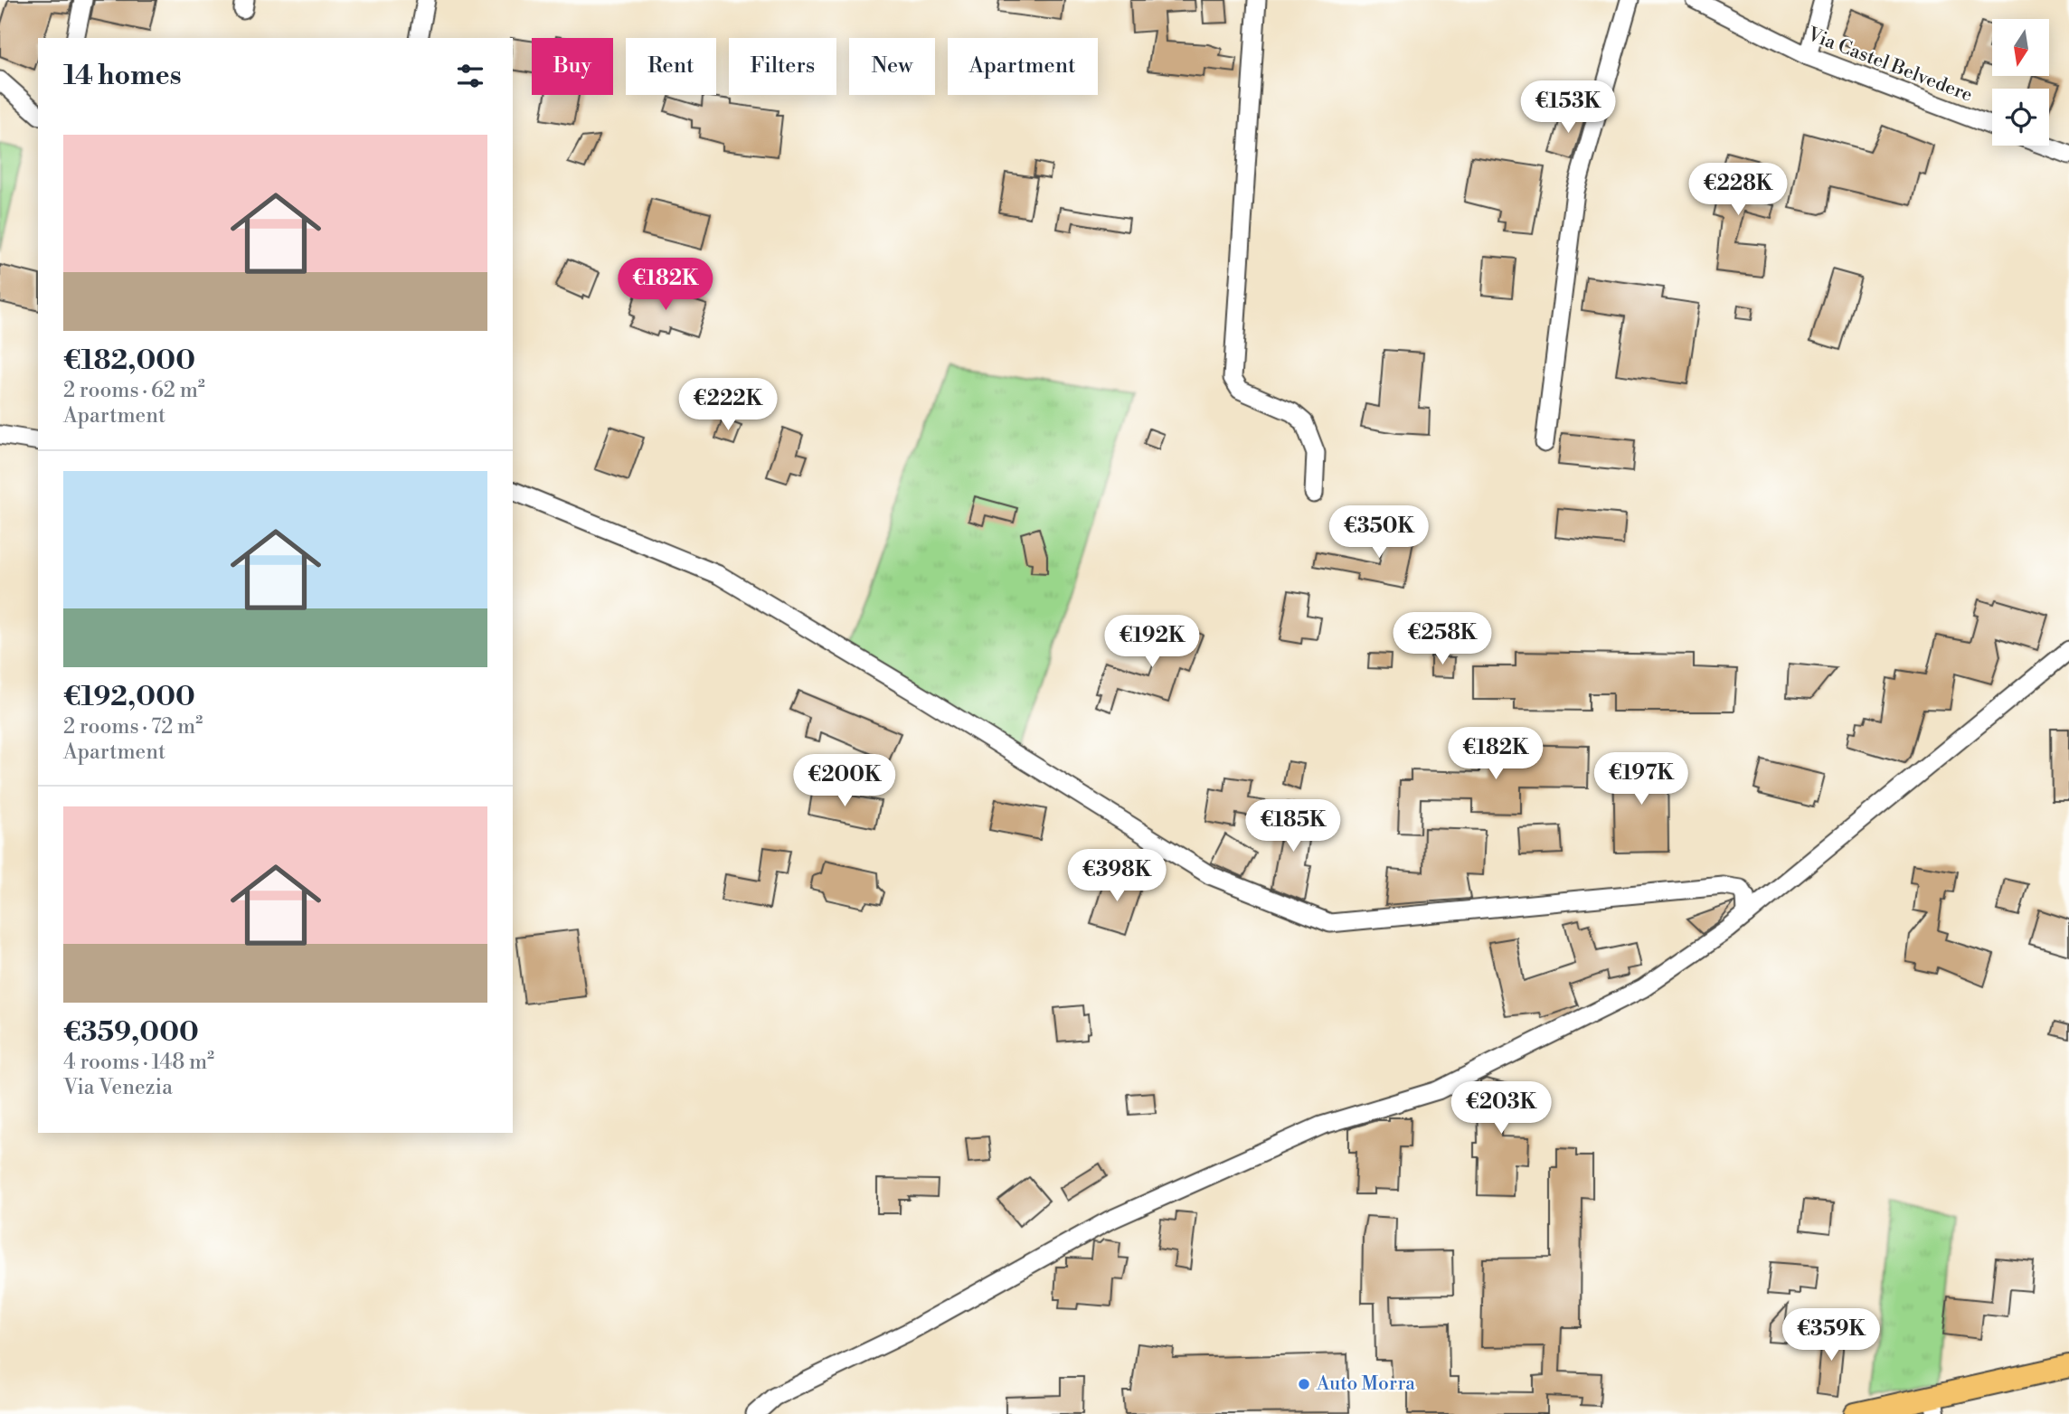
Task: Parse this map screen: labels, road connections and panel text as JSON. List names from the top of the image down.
{
  "streets": {
    "street": ["Via Castel Belvedere"]
  },
  "places": ["Auto Morra"],
  "north": "bottom",
  "page": {
    "chip": [
      "Buy",
      "Rent",
      "Filters",
      "New",
      "Apartment"
    ],
    "heading": "14 homes",
    "price": [
      "€153K",
      "€228K",
      "€182K",
      "€222K",
      "€350K",
      "€258K",
      "€192K",
      "€182K",
      "€197K",
      "€200K",
      "€185K",
      "€398K",
      "€203K",
      "€359K"
    ],
    "list": [
      {
        "name": "€182,000",
        "note": "2 rooms · 62 m² · Apartment"
      },
      {
        "name": "€192,000",
        "note": "2 rooms · 72 m² · Apartment"
      },
      {
        "name": "€359,000",
        "note": "4 rooms · 148 m² · Via Venezia"
      }
    ]
  }
}
